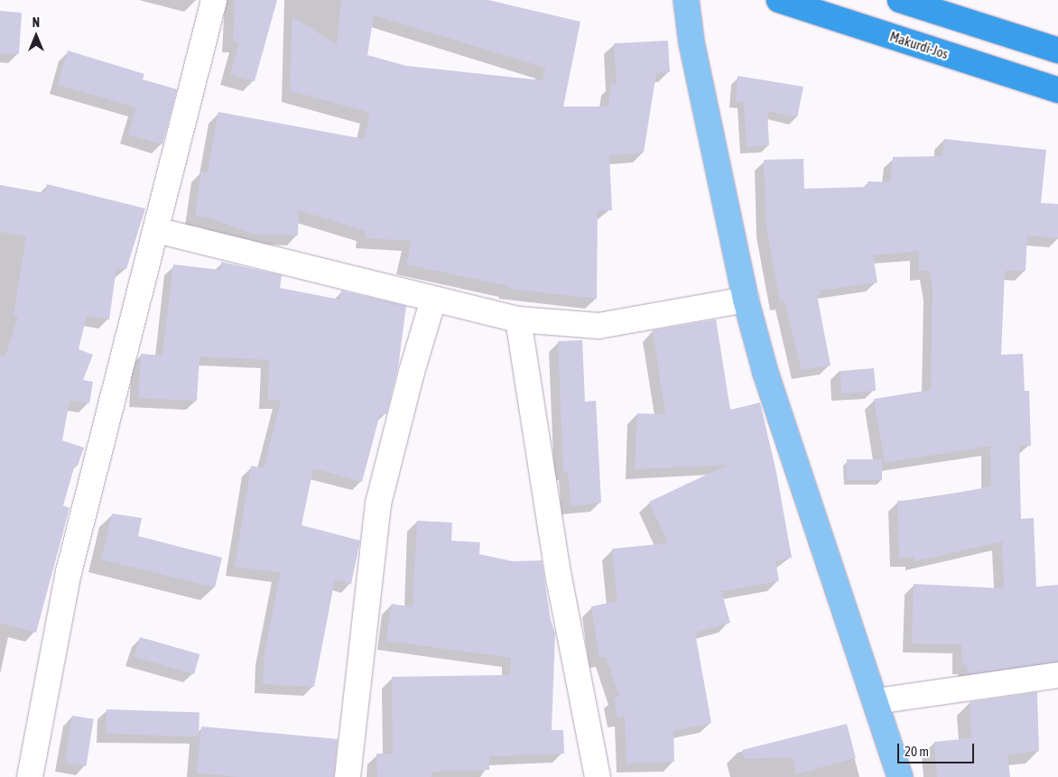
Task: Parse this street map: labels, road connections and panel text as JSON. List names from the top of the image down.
{
  "streets": {
    "highway": ["Makurdi-Jos"]
  },
  "scale_bar": "20 m",
  "north": "top"
}
